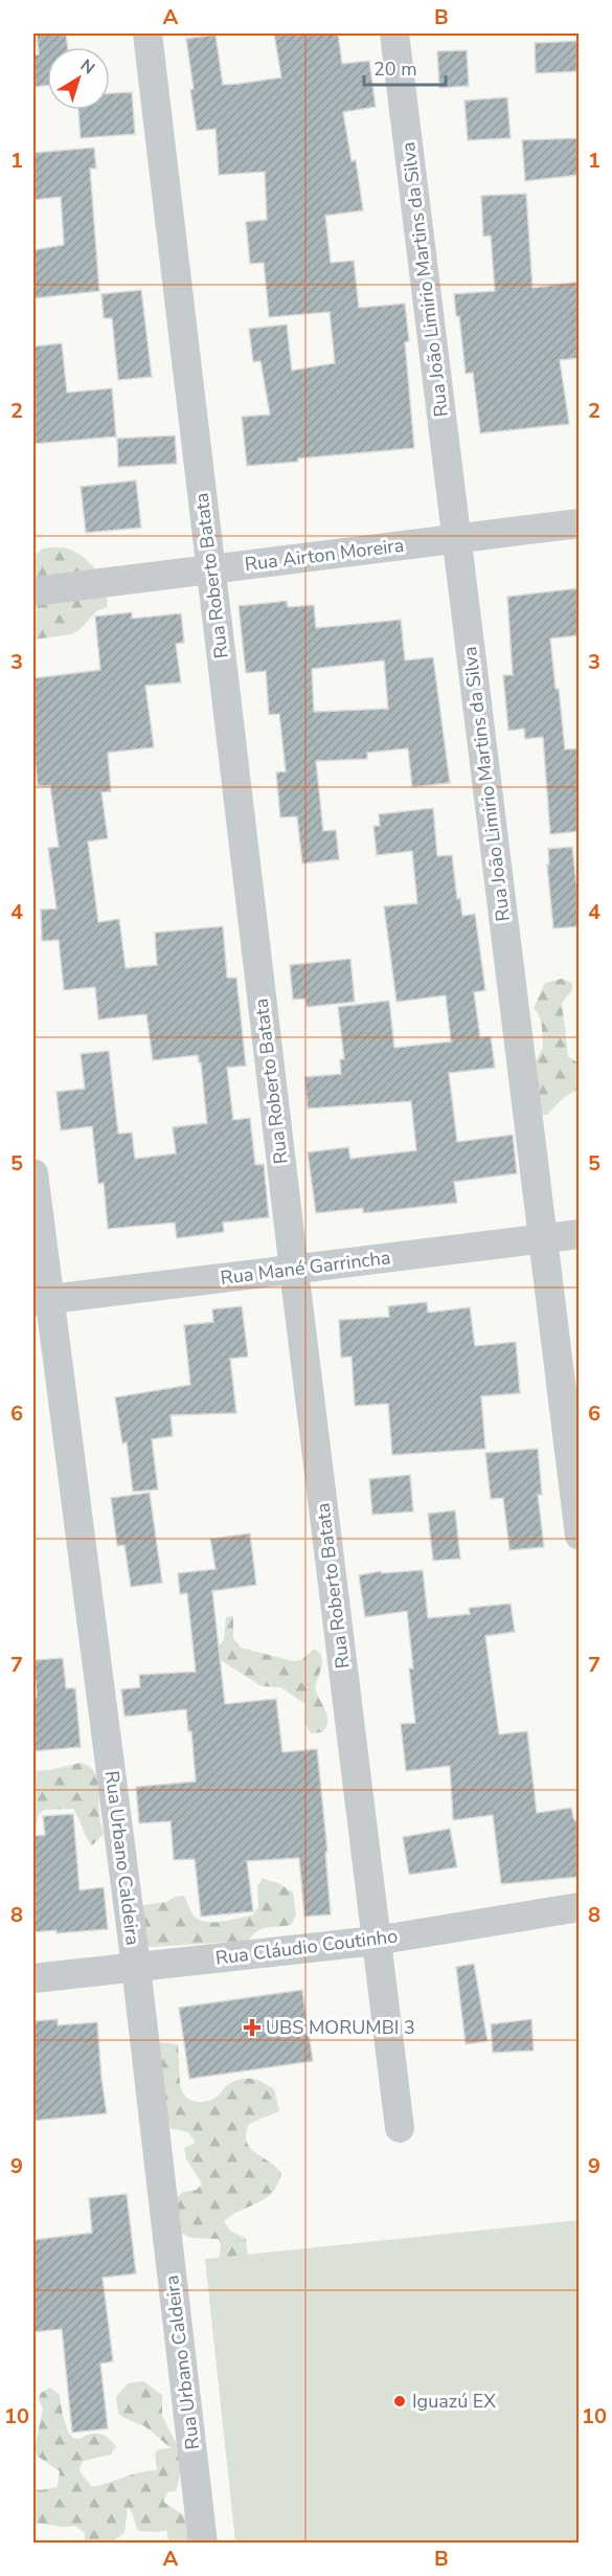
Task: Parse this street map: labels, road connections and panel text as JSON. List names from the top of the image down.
{
  "streets": {
    "street": [
      "Rua João Limirio Martins da Silva",
      "Rua Airton Moreira",
      "Rua Roberto Batata",
      "Rua Mané Garrincha",
      "Rua Urbano Caldeira",
      "Rua Cláudio Coutinho"
    ]
  },
  "crossings": [
    ["Rua João Limirio Martins da Silva", "Rua Airton Moreira"],
    ["Rua João Limirio Martins da Silva", "Rua Mané Garrincha"],
    ["Rua Airton Moreira", "Rua Roberto Batata"],
    ["Rua Roberto Batata", "Rua Mané Garrincha"],
    ["Rua Roberto Batata", "Rua Cláudio Coutinho"],
    ["Rua Mané Garrincha", "Rua Urbano Caldeira"],
    ["Rua Urbano Caldeira", "Rua Cláudio Coutinho"]
  ],
  "places": {
    "health": ["UBS MORUMBI 3"],
    "other": ["Iguazú EX"]
  },
  "scale_bar": "20 m",
  "north": "top right",
  "grid": {
    "columns": ["A", "B"],
    "rows": [
      "1",
      "2",
      "3",
      "4",
      "5",
      "6",
      "7",
      "8",
      "9",
      "10"
    ]
  }
}
